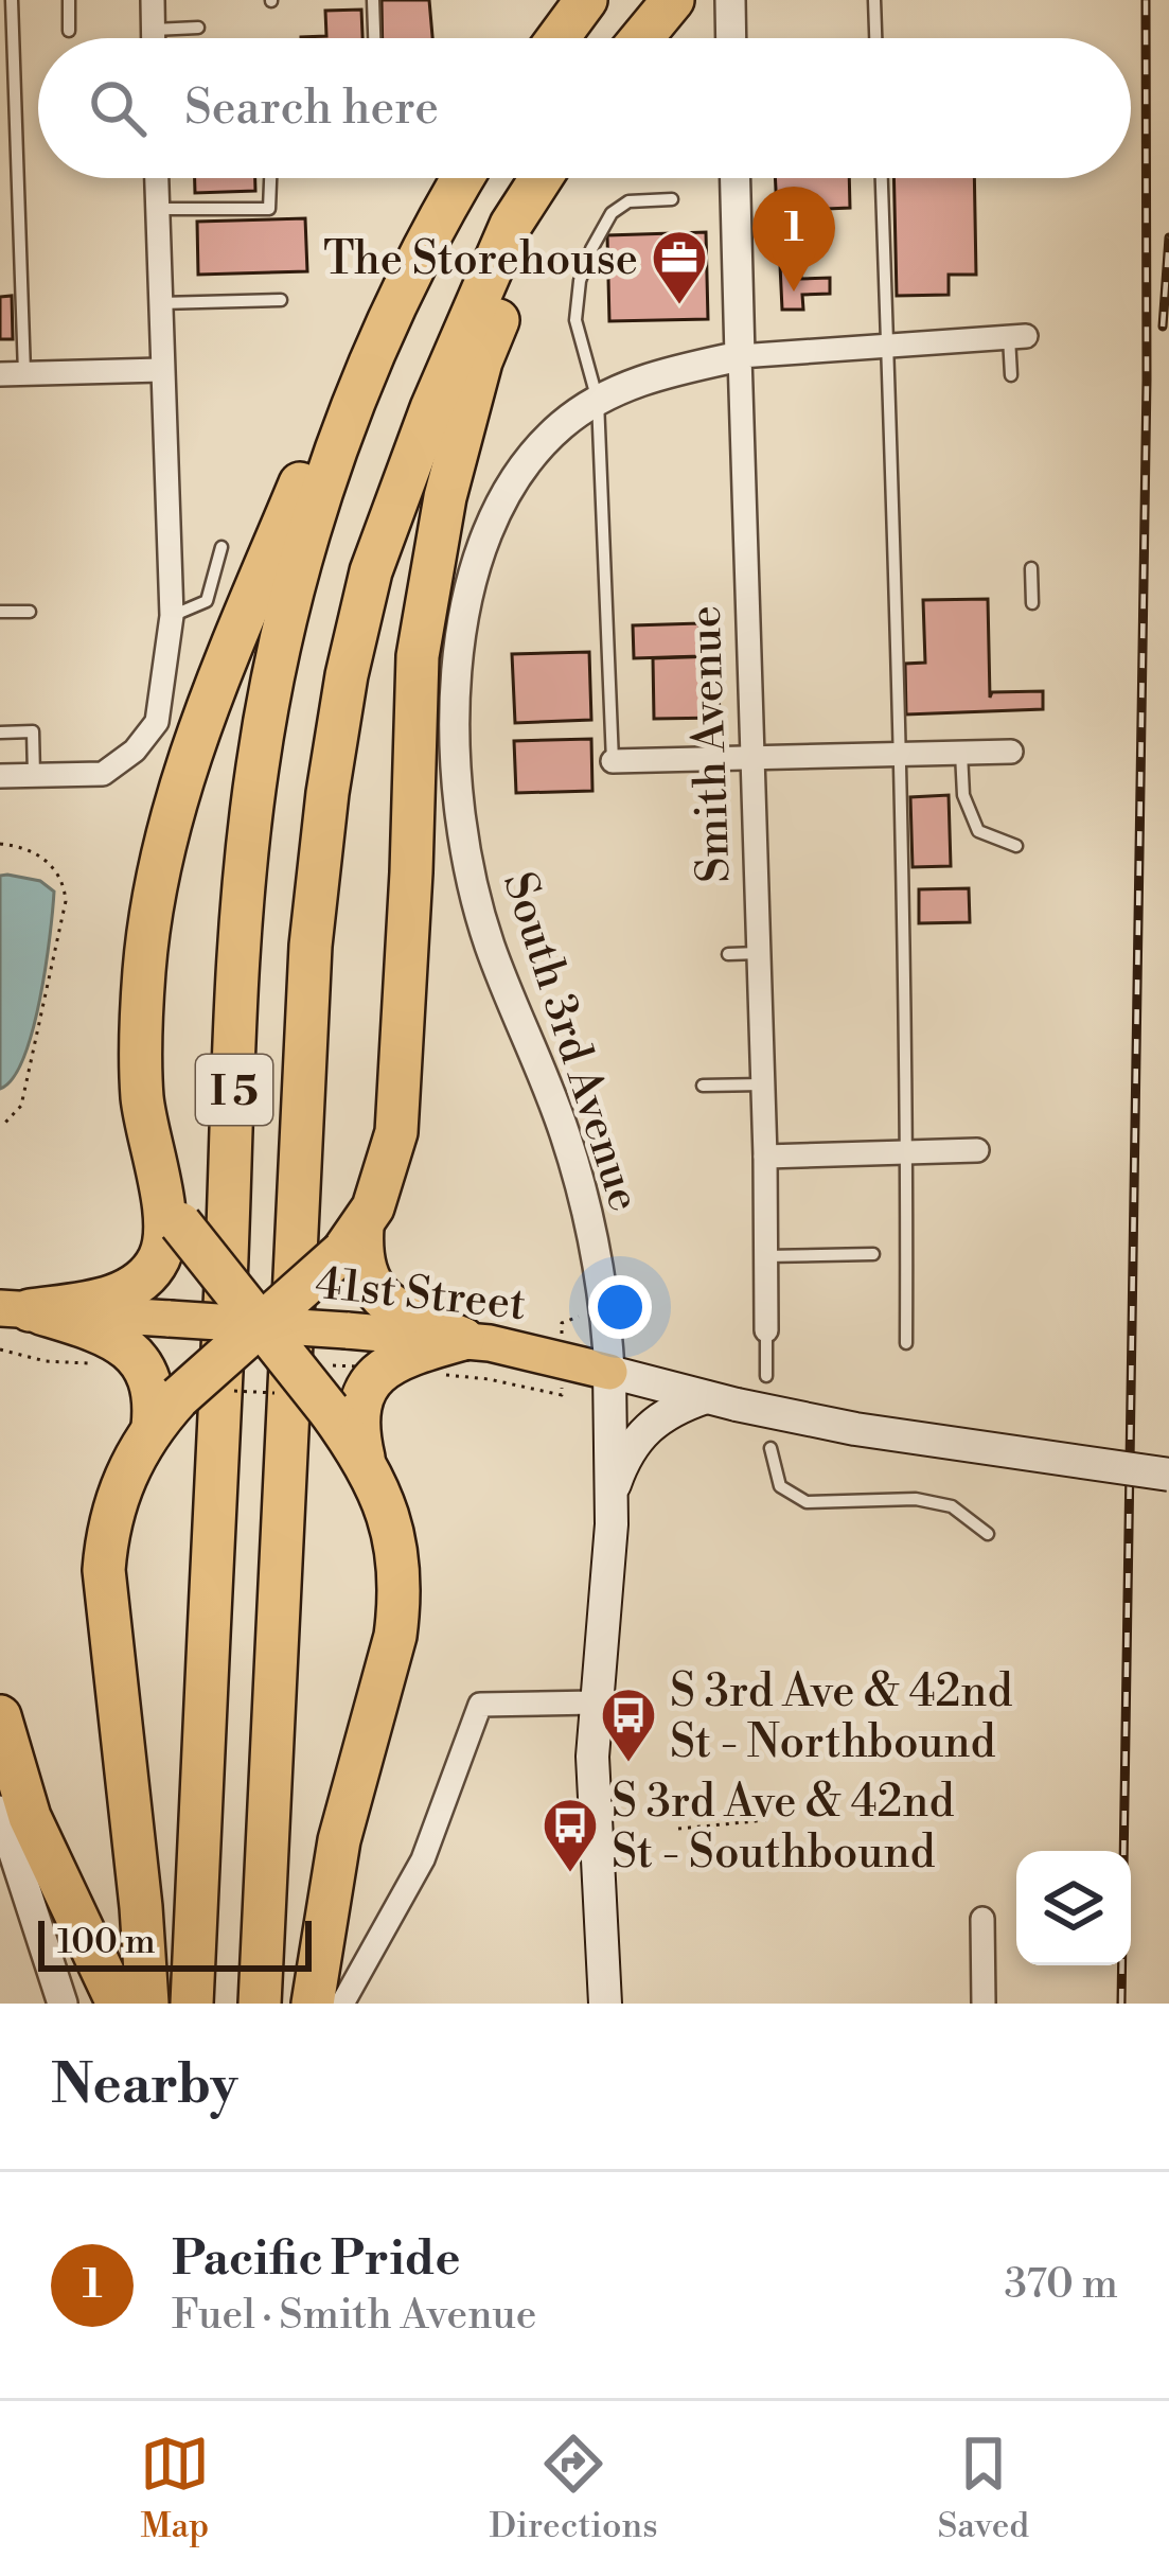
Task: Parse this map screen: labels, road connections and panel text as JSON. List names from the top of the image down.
{
  "streets": {
    "highway": ["I 5"],
    "main road": ["41st Street"],
    "street": ["Smith Avenue", "South 3rd Avenue"]
  },
  "crossings": [
    ["Smith Avenue", "South 3rd Avenue"],
    ["South 3rd Avenue", "41st Street"]
  ],
  "places": {
    "office": ["The Storehouse"],
    "bus stop": ["S 3rd Ave & 42nd St - Northbound", "S 3rd Ave & 42nd St - Southbound"]
  },
  "scale_bar": "100 m",
  "page": {
    "search": "Search here",
    "pins": "1",
    "scale": "100 m",
    "heading": "Nearby",
    "list": [
      {
        "mark": "1",
        "name": "Pacific Pride",
        "note": "Fuel · Smith Avenue",
        "value": "370 m"
      }
    ],
    "nav": ["Map", "Directions", "Saved"]
  }
}
